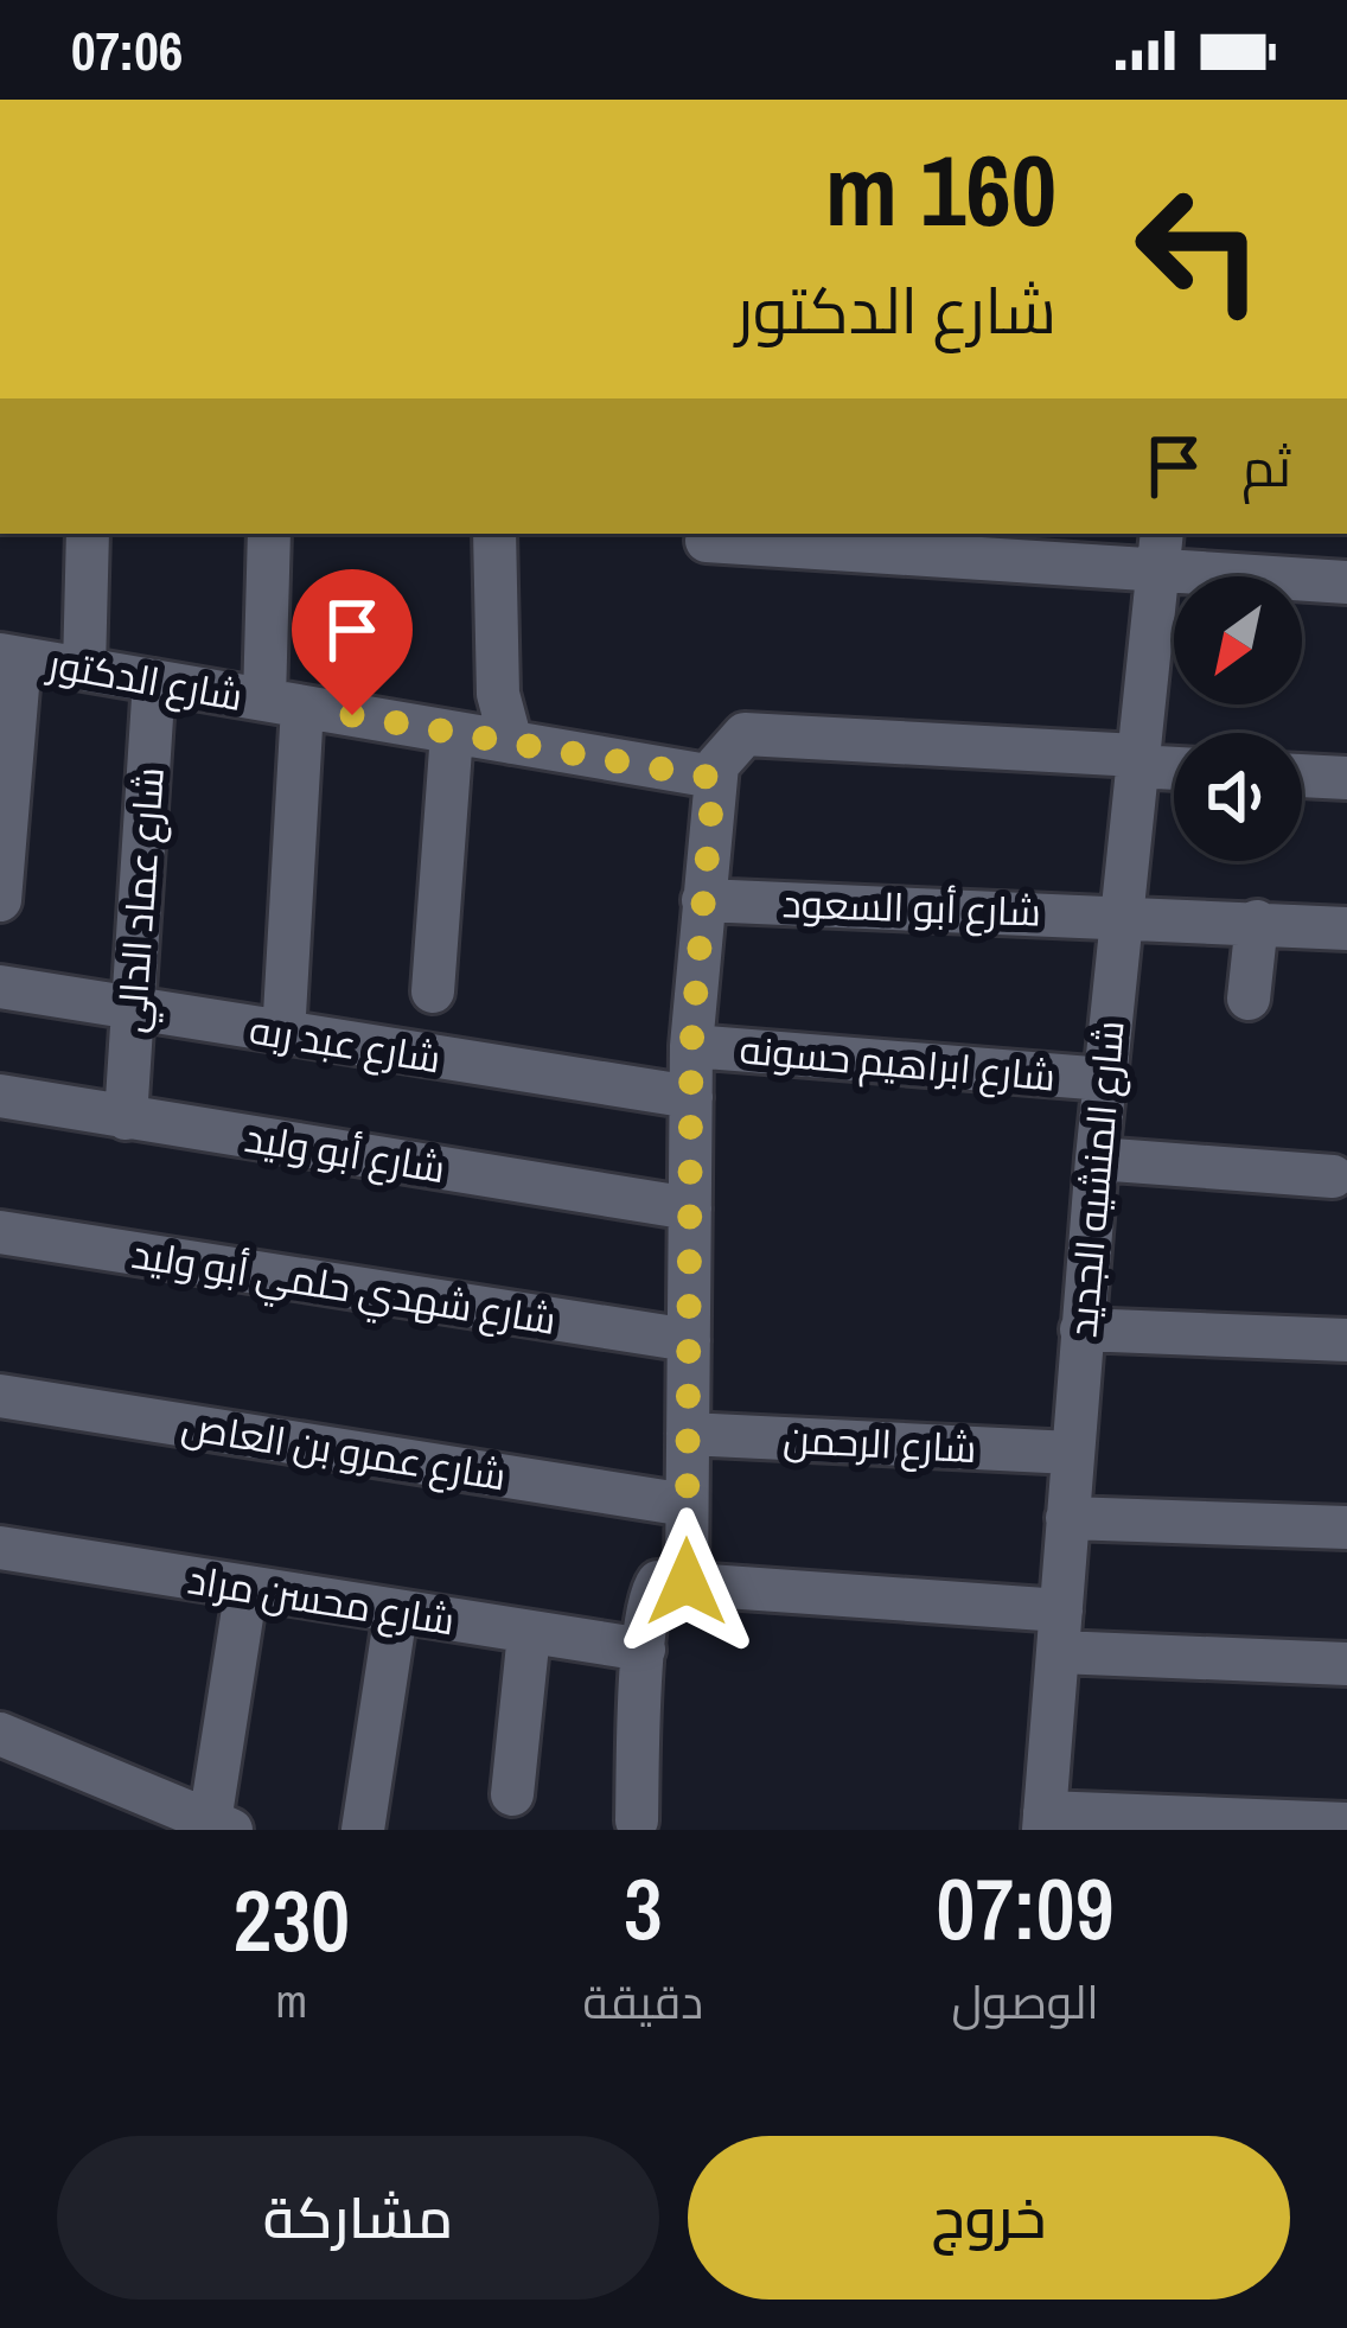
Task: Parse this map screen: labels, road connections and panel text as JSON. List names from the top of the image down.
{
  "streets": {
    "street": [
      "شارع الدكتور",
      "شارع عماد الدالي",
      "شارع أبو السعود",
      "شارع عبد ربه",
      "شارع ابراهيم حسونه",
      "شارع أبو وليد",
      "شارع المنشيه الجديد",
      "شارع شهدي حلمي أبو وليد",
      "شارع الرحمن",
      "شارع عمرو بن العاص",
      "شارع محسن مراد"
    ]
  },
  "crossings": [
    ["شارع الدكتور", "شارع عماد الدالي"],
    ["شارع عماد الدالي", "شارع عبد ربه"],
    ["شارع عماد الدالي", "شارع أبو وليد"],
    ["شارع أبو السعود", "شارع المنشيه الجديد"],
    ["شارع ابراهيم حسونه", "شارع المنشيه الجديد"],
    ["شارع المنشيه الجديد", "شارع الرحمن"]
  ],
  "north": "bottom left",
  "page": {
    "status": "07:06",
    "turn": ["160 m", "شارع الدكتور"],
    "then": "ثم",
    "eta": [
      "07:09",
      "الوصول",
      "3",
      "دقيقة",
      "230",
      "m"
    ],
    "buttons": ["خروج", "مشاركة"]
  }
}
